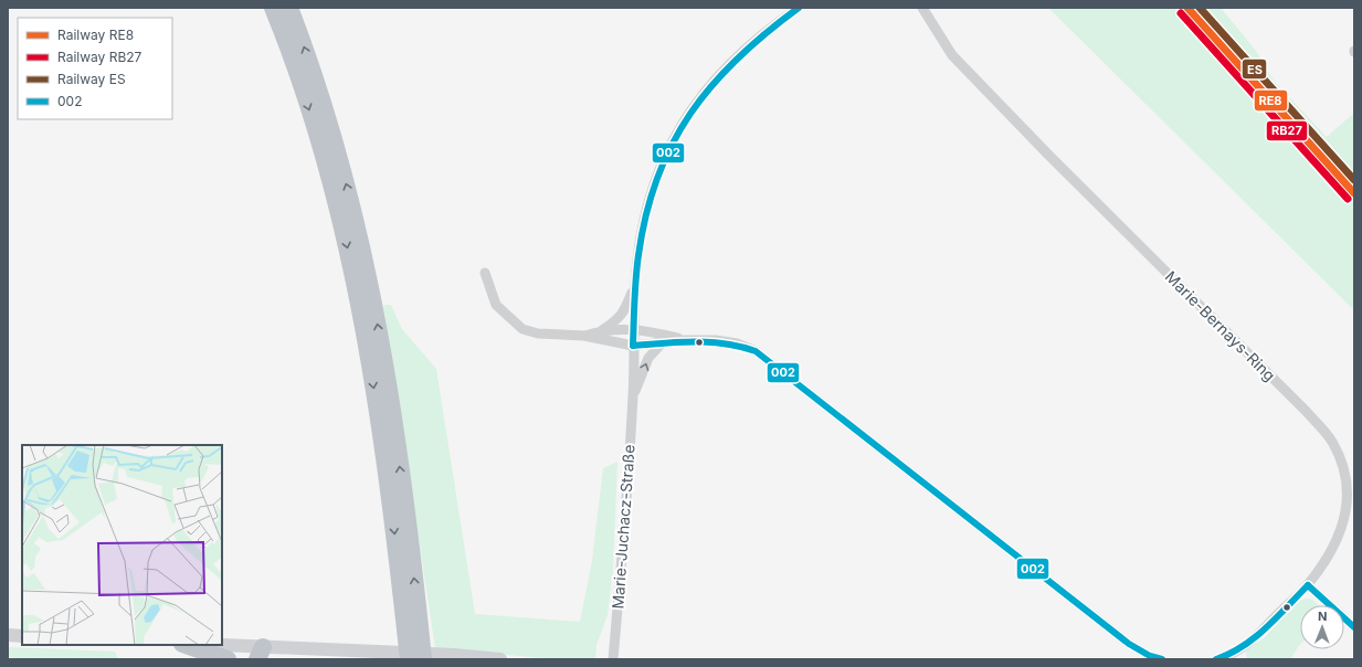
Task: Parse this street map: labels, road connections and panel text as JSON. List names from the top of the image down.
{
  "streets": {
    "street": ["Marie-Bernays-Ring", "Marie-Juchacz-Straße"]
  },
  "lines": [
    "rail line RE8",
    "rail line ES",
    "transit line 002",
    "rail line RB27"
  ],
  "legend": [
    "Railway RE8",
    "Railway RB27",
    "Railway ES",
    "002"
  ],
  "north": "top"
}
